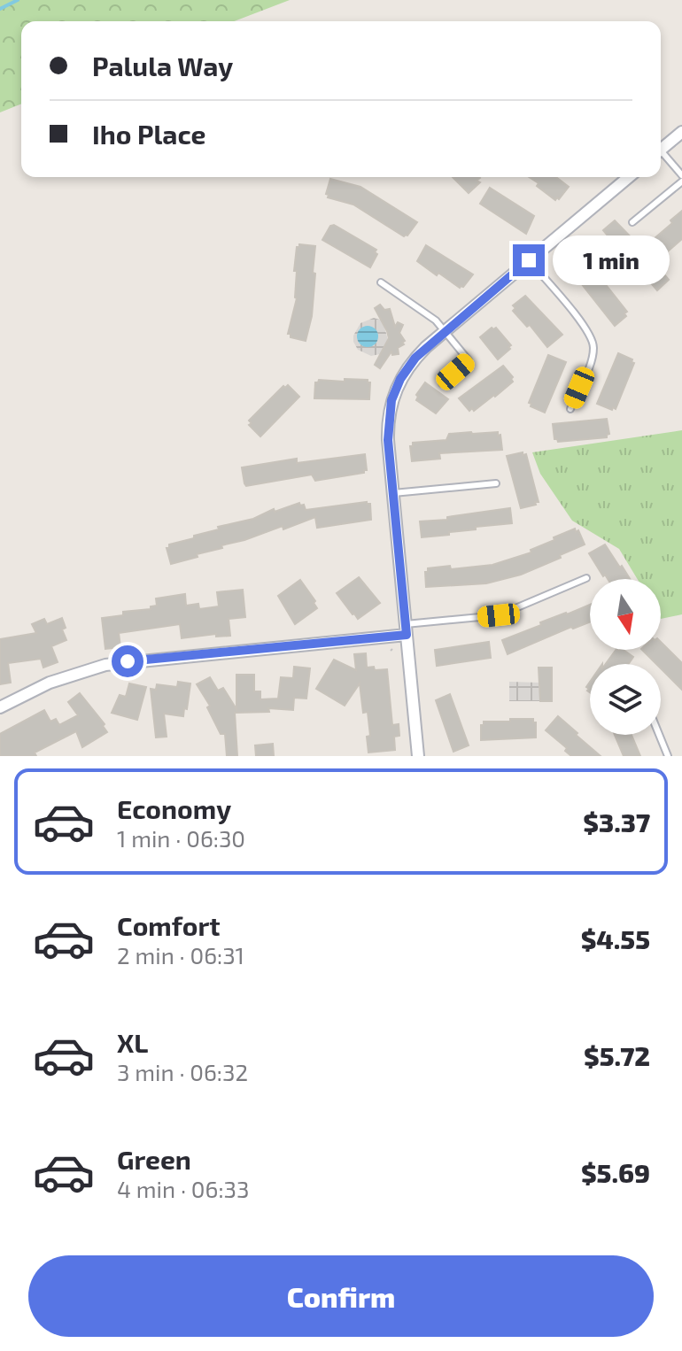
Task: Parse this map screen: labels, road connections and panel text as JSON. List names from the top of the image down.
{
  "north": "bottom",
  "page": {
    "banner": ["Palula Way", "Iho Place"],
    "bubble": "1 min",
    "list": [
      {
        "name": "Economy",
        "note": "1 min · 06:30",
        "value": "$3.37"
      },
      {
        "name": "Comfort",
        "note": "2 min · 06:31",
        "value": "$4.55"
      },
      {
        "name": "XL",
        "note": "3 min · 06:32",
        "value": "$5.72"
      },
      {
        "name": "Green",
        "note": "4 min · 06:33",
        "value": "$5.69"
      }
    ],
    "buttons": "Confirm"
  }
}
